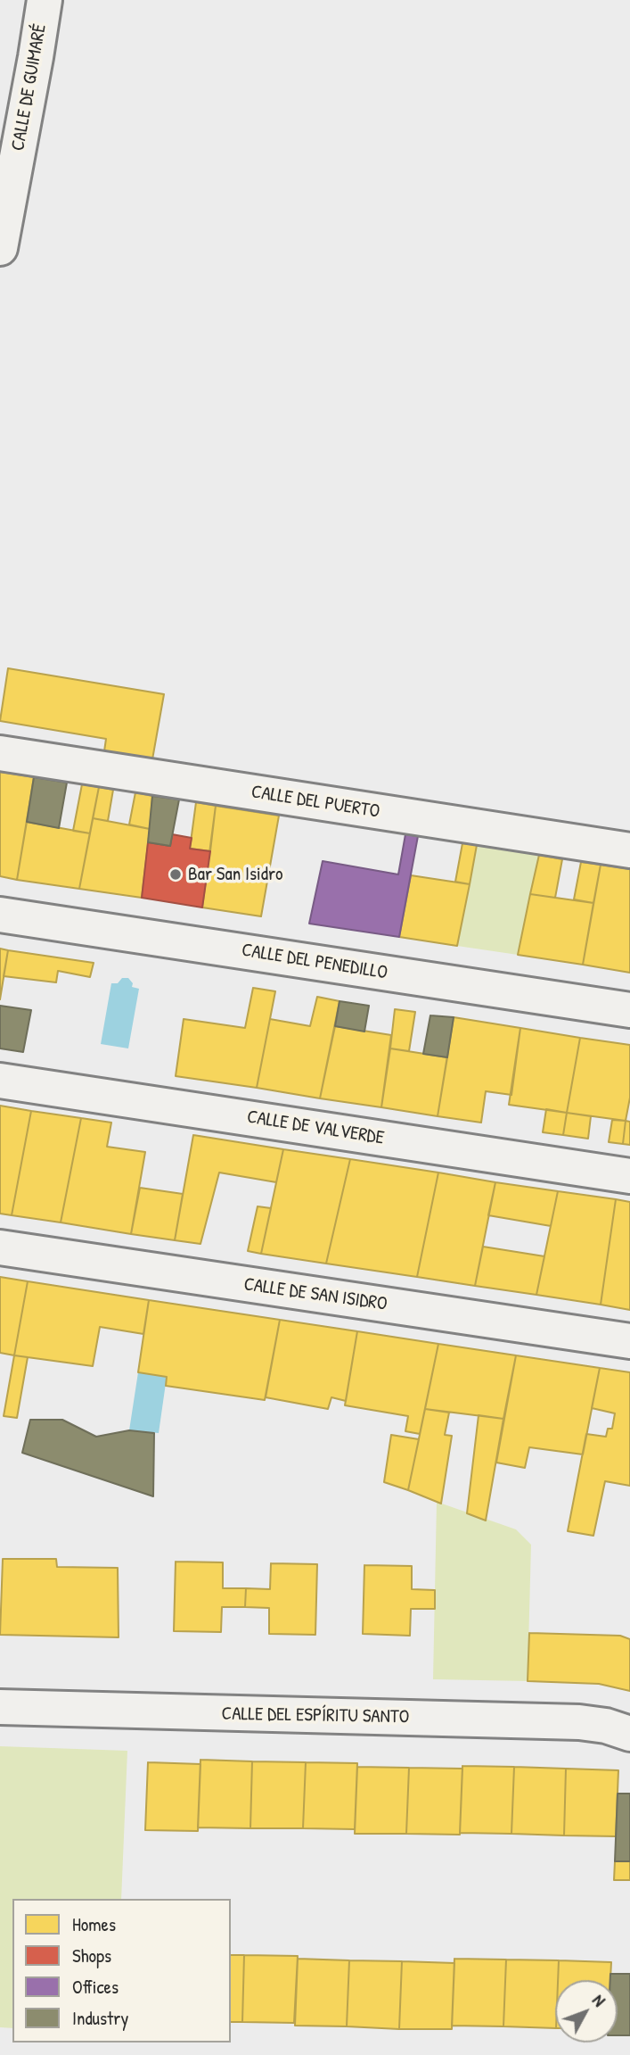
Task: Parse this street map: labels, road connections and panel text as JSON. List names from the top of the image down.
{
  "streets": {
    "street": [
      "CALLE DE GUIMARÉ",
      "CALLE DEL PUERTO",
      "CALLE DEL PENEDILLO",
      "CALLE DE VALVERDE",
      "CALLE DE SAN ISIDRO",
      "CALLE DEL ESPÍRITU SANTO"
    ]
  },
  "places": ["Bar San Isidro"],
  "legend": [
    "Homes",
    "Shops",
    "Offices",
    "Industry"
  ],
  "north": "top right"
}
